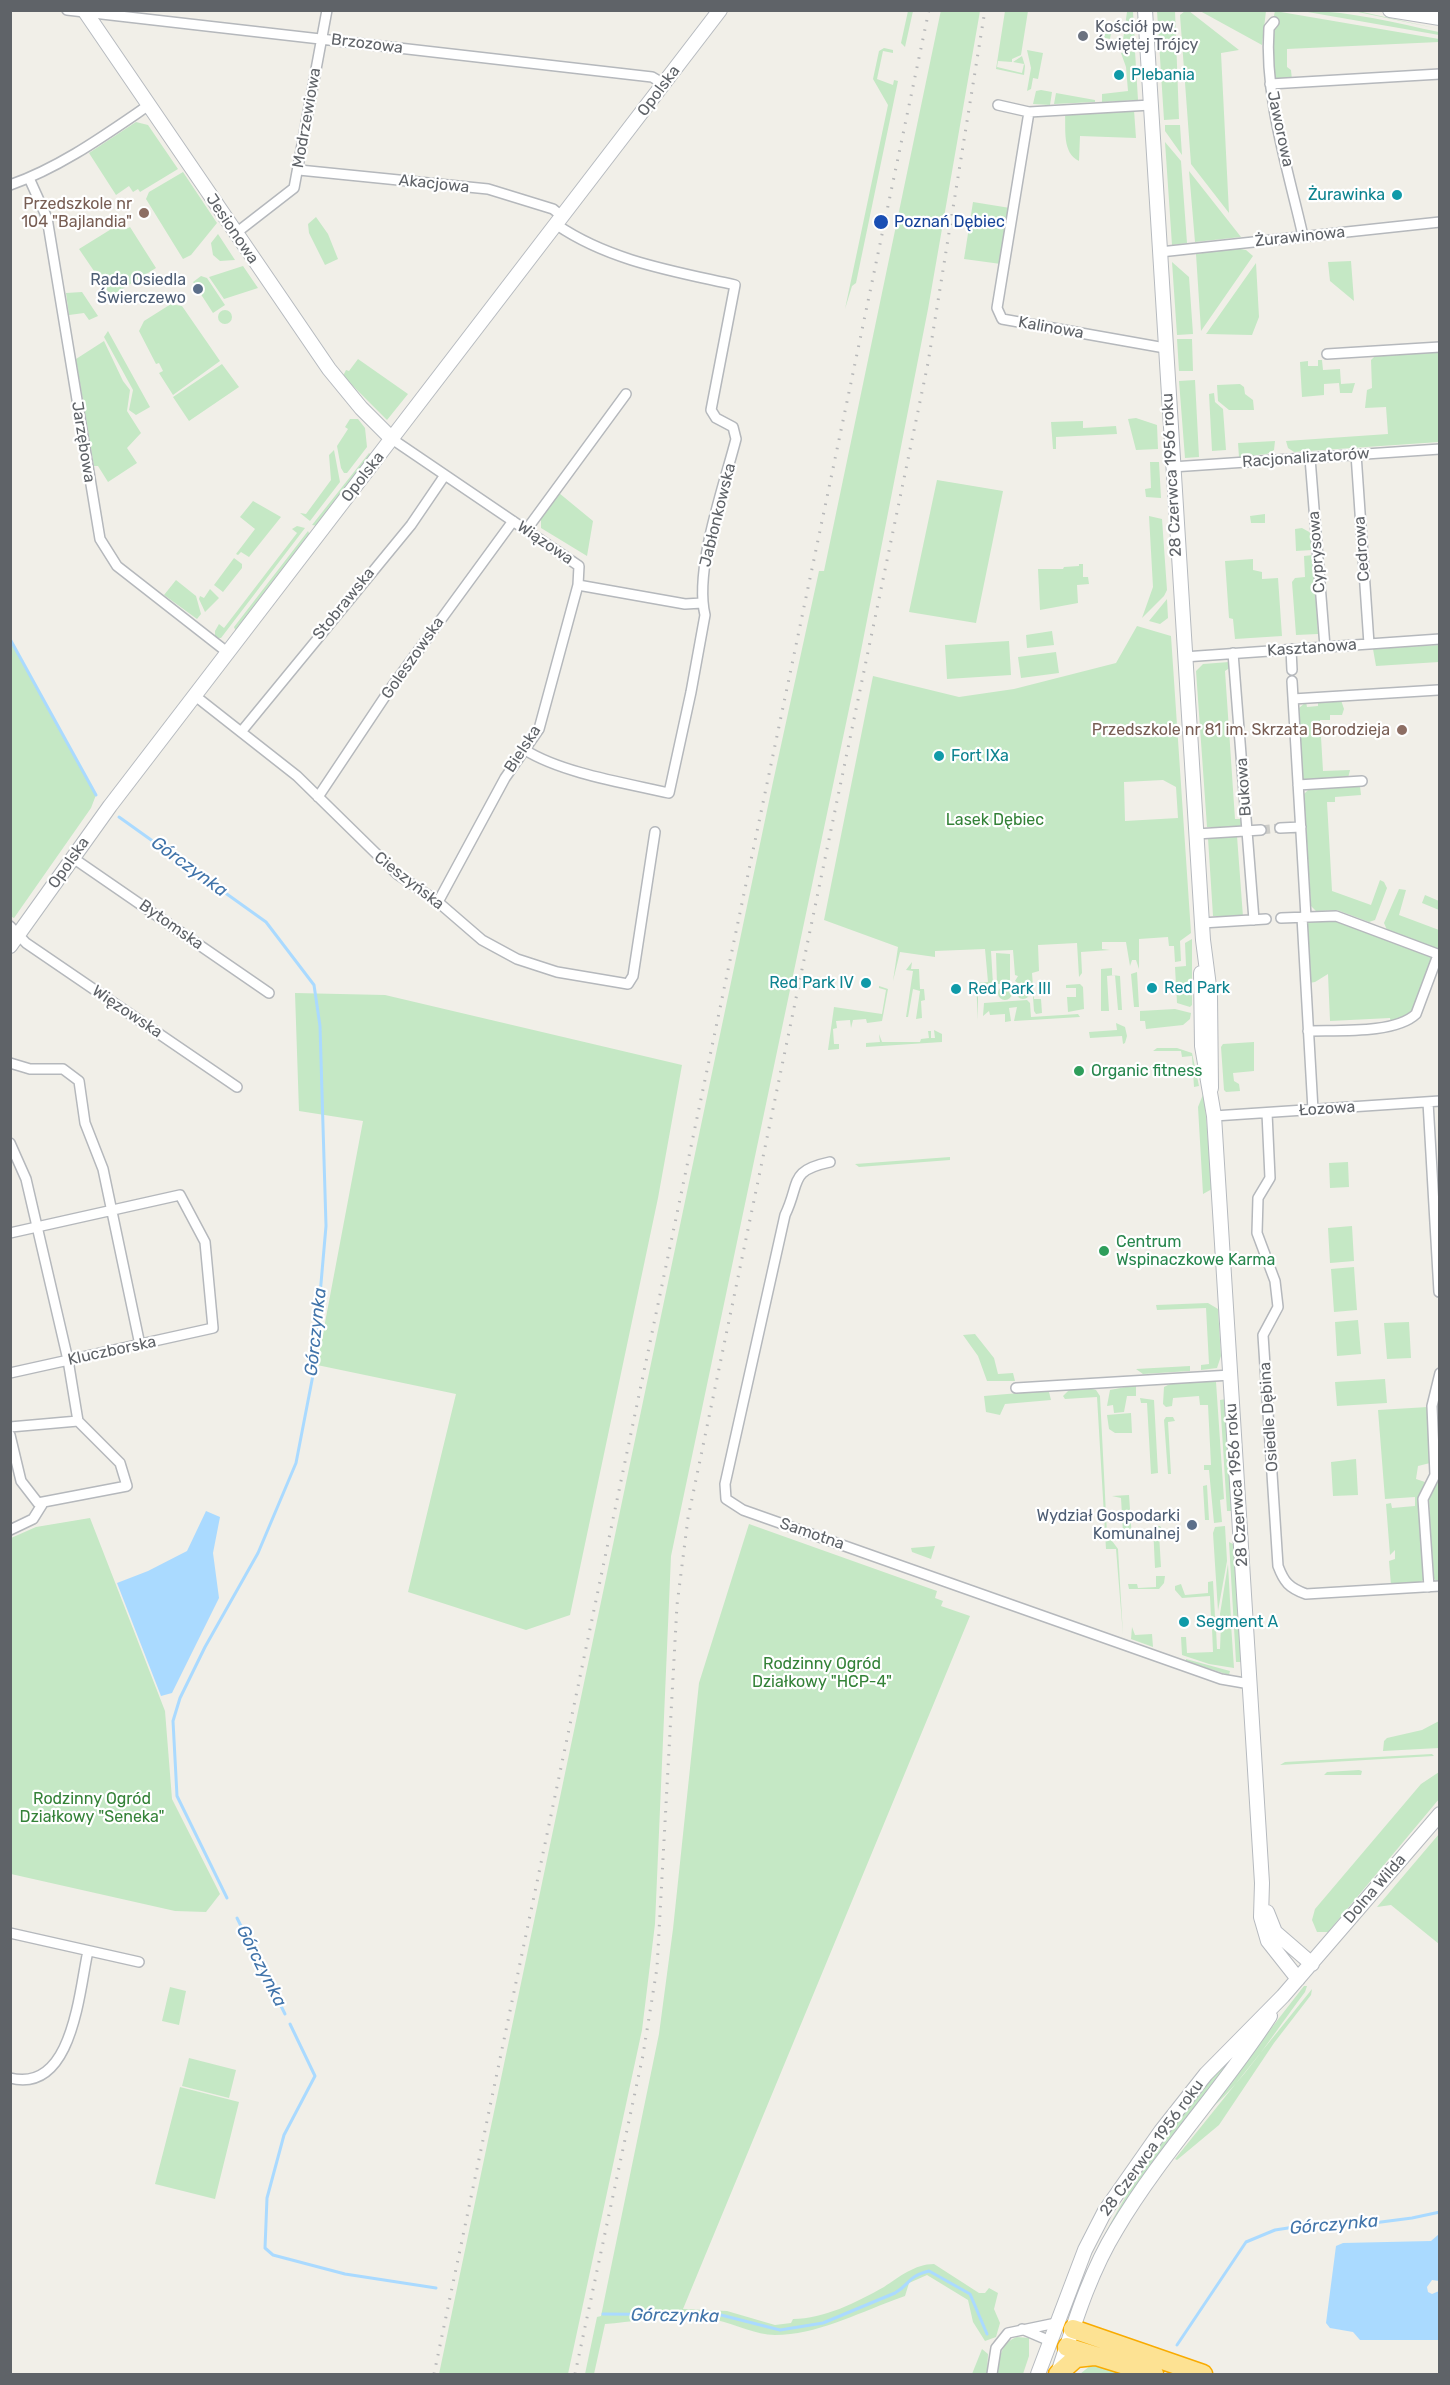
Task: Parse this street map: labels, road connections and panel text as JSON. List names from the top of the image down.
{
  "streets": {
    "street": [
      "Brzozowa",
      "Opolska",
      "Modrzewiowa",
      "Jaworowa",
      "Akacjowa",
      "Jesionowa",
      "Żurawinowa",
      "Kalinowa",
      "Jarzębowa",
      "Racjonalizatorów",
      "28 Czerwca 1956 roku",
      "Jabłonkowska",
      "Wiązowa",
      "Cedrowa",
      "Cyprysowa",
      "Stobrawska",
      "Kasztanowa",
      "Goleszowska",
      "Bielska",
      "Bukowa",
      "Cieszyńska",
      "Bytomska",
      "Więzowska",
      "Łozowa",
      "Kluczborska",
      "Osiedle Dębina",
      "Samotna",
      "Dolna Wilda"
    ]
  },
  "crossings": [
    ["Brzozowa", "Opolska"],
    ["Brzozowa", "Modrzewiowa"],
    ["Brzozowa", "Jesionowa"],
    ["Opolska", "Akacjowa"],
    ["Opolska", "Jesionowa"],
    ["Opolska", "Jarzębowa"],
    ["Opolska", "Wiązowa"],
    ["Opolska", "Cieszyńska"],
    ["Opolska", "Bytomska"],
    ["Opolska", "Więzowska"],
    ["Modrzewiowa", "Akacjowa"],
    ["Modrzewiowa", "Jesionowa"],
    ["Jaworowa", "Żurawinowa"],
    ["Akacjowa", "Jabłonkowska"],
    ["Jesionowa", "Wiązowa"],
    ["Żurawinowa", "28 Czerwca 1956 roku"],
    ["Kalinowa", "28 Czerwca 1956 roku"],
    ["Racjonalizatorów", "28 Czerwca 1956 roku"],
    ["Racjonalizatorów", "Cedrowa"],
    ["Racjonalizatorów", "Cyprysowa"],
    ["28 Czerwca 1956 roku", "Kasztanowa"],
    ["28 Czerwca 1956 roku", "Łozowa"],
    ["28 Czerwca 1956 roku", "Samotna"],
    ["28 Czerwca 1956 roku", "Dolna Wilda"],
    ["Jabłonkowska", "Wiązowa"],
    ["Jabłonkowska", "Bielska"],
    ["Wiązowa", "Stobrawska"],
    ["Wiązowa", "Goleszowska"],
    ["Wiązowa", "Bielska"],
    ["Cedrowa", "Kasztanowa"],
    ["Cyprysowa", "Kasztanowa"],
    ["Stobrawska", "Cieszyńska"],
    ["Kasztanowa", "Bukowa"],
    ["Goleszowska", "Cieszyńska"],
    ["Bielska", "Cieszyńska"],
    ["Łozowa", "Osiedle Dębina"]
  ],
  "water": ["Górczynka"],
  "parks": ["Lasek Dębiec", "Rodzinny Ogród Działkowy \"HCP-4\"", "Rodzinny Ogród Działkowy \"Seneka\""],
  "places": [
    "Kościół pw. Świętej Trójcy",
    "Plebania",
    "Żurawinka",
    "Przedszkole nr 104 \"Bajlandia\"",
    "Poznań Dębiec",
    "Rada Osiedla Świerczewo",
    "Przedszkole nr 81 im. Skrzata Borodzieja",
    "Fort IXa",
    "Red Park IV",
    "Red Park",
    "Red Park III",
    "Organic fitness",
    "Centrum Wspinaczkowe Karma",
    "Wydział Gospodarki Komunalnej",
    "Segment A"
  ]
}
